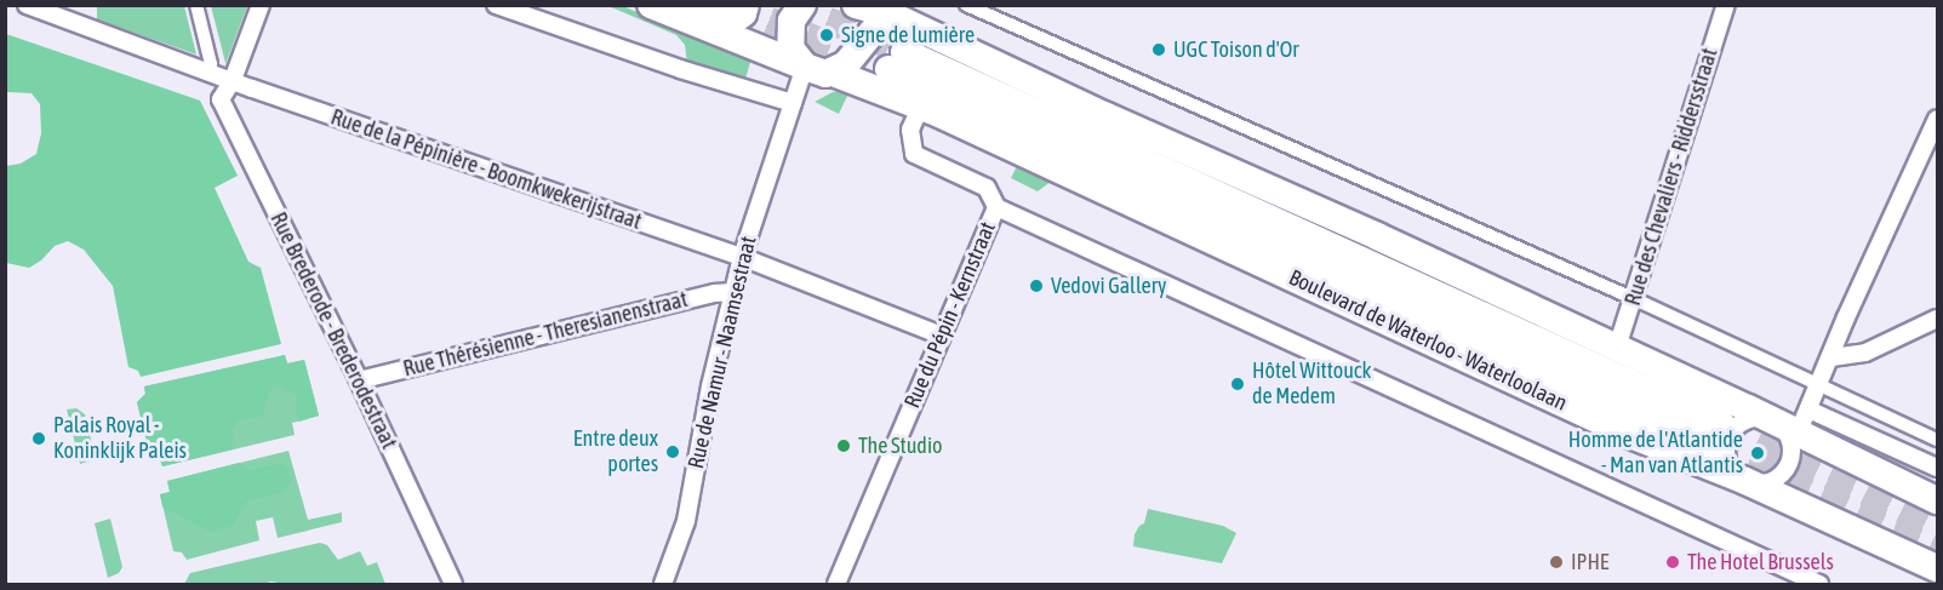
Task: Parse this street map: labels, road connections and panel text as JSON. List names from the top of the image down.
{
  "streets": {
    "main road": ["Boulevard de Waterloo - Waterloolaan"],
    "street": [
      "Rue de la Pépinière - Boomkwekerijstraat",
      "Rue des Chevaliers - Riddersstraat",
      "Rue du Pépin - Kernstraat",
      "Rue Brederode - Brederodestraat",
      "Rue Thérésienne - Theresianenstraat",
      "Rue de Namur - Naamsestraat"
    ]
  },
  "crossings": [
    ["Rue de la Pépinière - Boomkwekerijstraat", "Rue du Pépin - Kernstraat"],
    ["Rue de la Pépinière - Boomkwekerijstraat", "Rue Brederode - Brederodestraat"],
    ["Rue de la Pépinière - Boomkwekerijstraat", "Rue de Namur - Naamsestraat"],
    ["Rue Brederode - Brederodestraat", "Rue Thérésienne - Theresianenstraat"],
    ["Rue Thérésienne - Theresianenstraat", "Rue de Namur - Naamsestraat"],
    ["Boulevard de Waterloo - Waterloolaan", "Rue de Namur - Naamsestraat"]
  ],
  "places": [
    "Signe de lumière",
    "UGC Toison d'Or",
    "Vedovi Gallery",
    "Hôtel Wittouck de Medem",
    "Palais Royal - Koninklijk Paleis",
    "The Studio",
    "Entre deux portes",
    "Homme de l'Atlantide - Man van Atlantis",
    "IPHE",
    "The Hotel Brussels"
  ]
}
